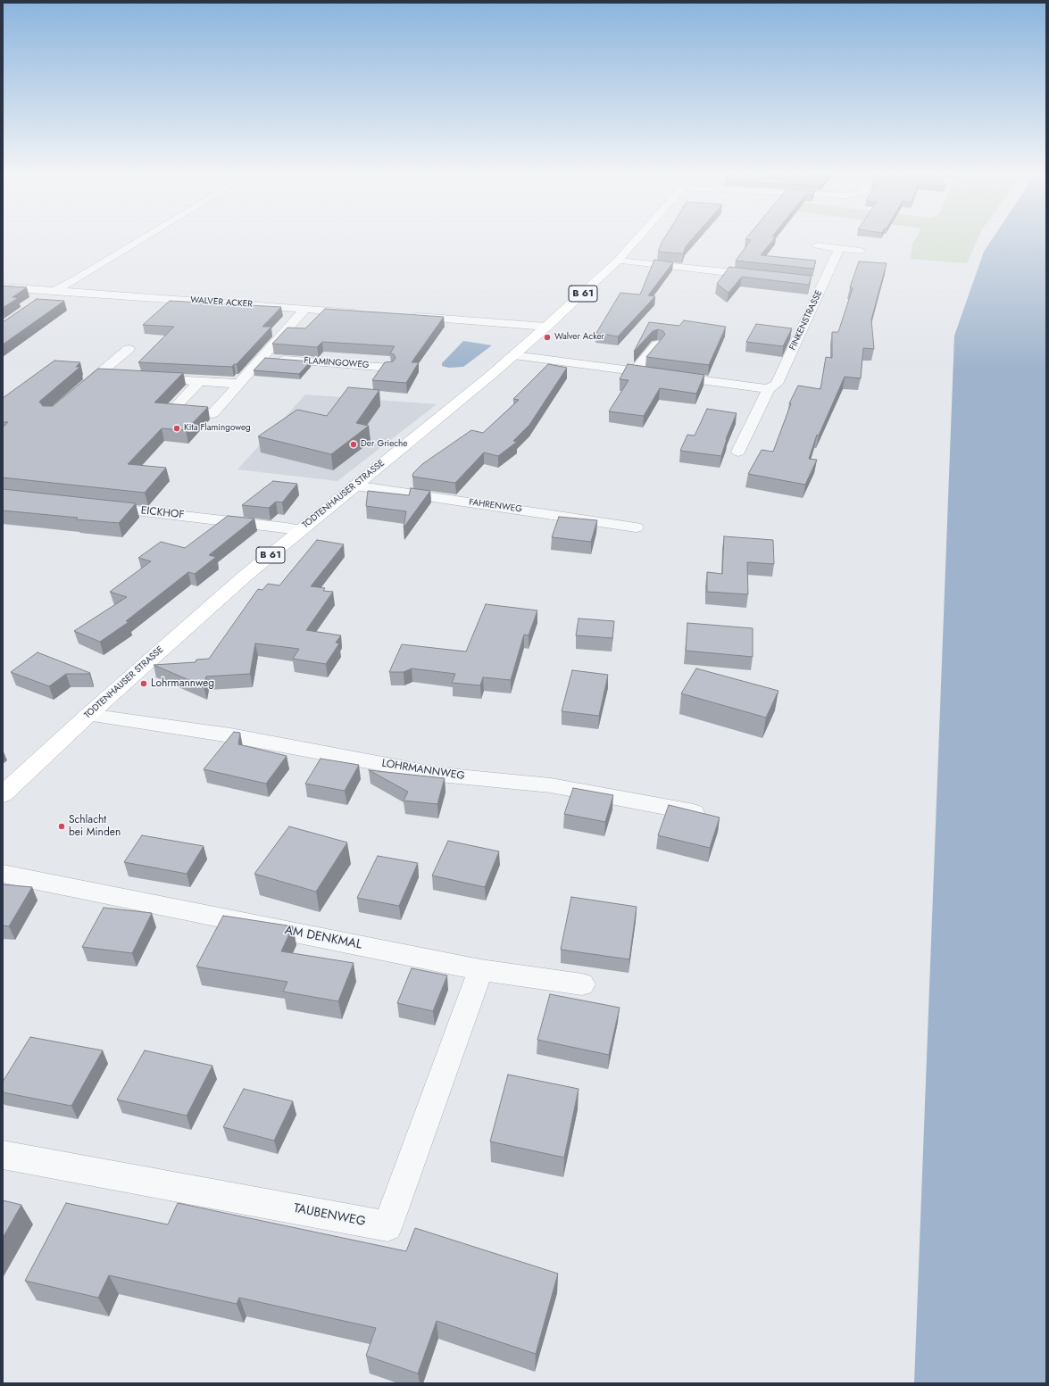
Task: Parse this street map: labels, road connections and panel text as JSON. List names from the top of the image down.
{
  "streets": {
    "main road": ["B 61", "TODTENHAUSER STRASSE"],
    "street": [
      "WALVER ACKER",
      "FINKENSTRASSE",
      "FLAMINGOWEG",
      "FAHRENWEG",
      "EICKHOF",
      "LOHRMANNWEG",
      "AM DENKMAL",
      "TAUBENWEG"
    ]
  },
  "crossings": [
    ["TODTENHAUSER STRASSE", "FAHRENWEG"],
    ["TODTENHAUSER STRASSE", "EICKHOF"],
    ["TODTENHAUSER STRASSE", "LOHRMANNWEG"],
    ["AM DENKMAL", "TAUBENWEG"]
  ],
  "places": [
    "Walver Acker",
    "Kita Flamingoweg",
    "Der Grieche",
    "Lohrmannweg",
    "Schlacht bei Minden"
  ]
}
